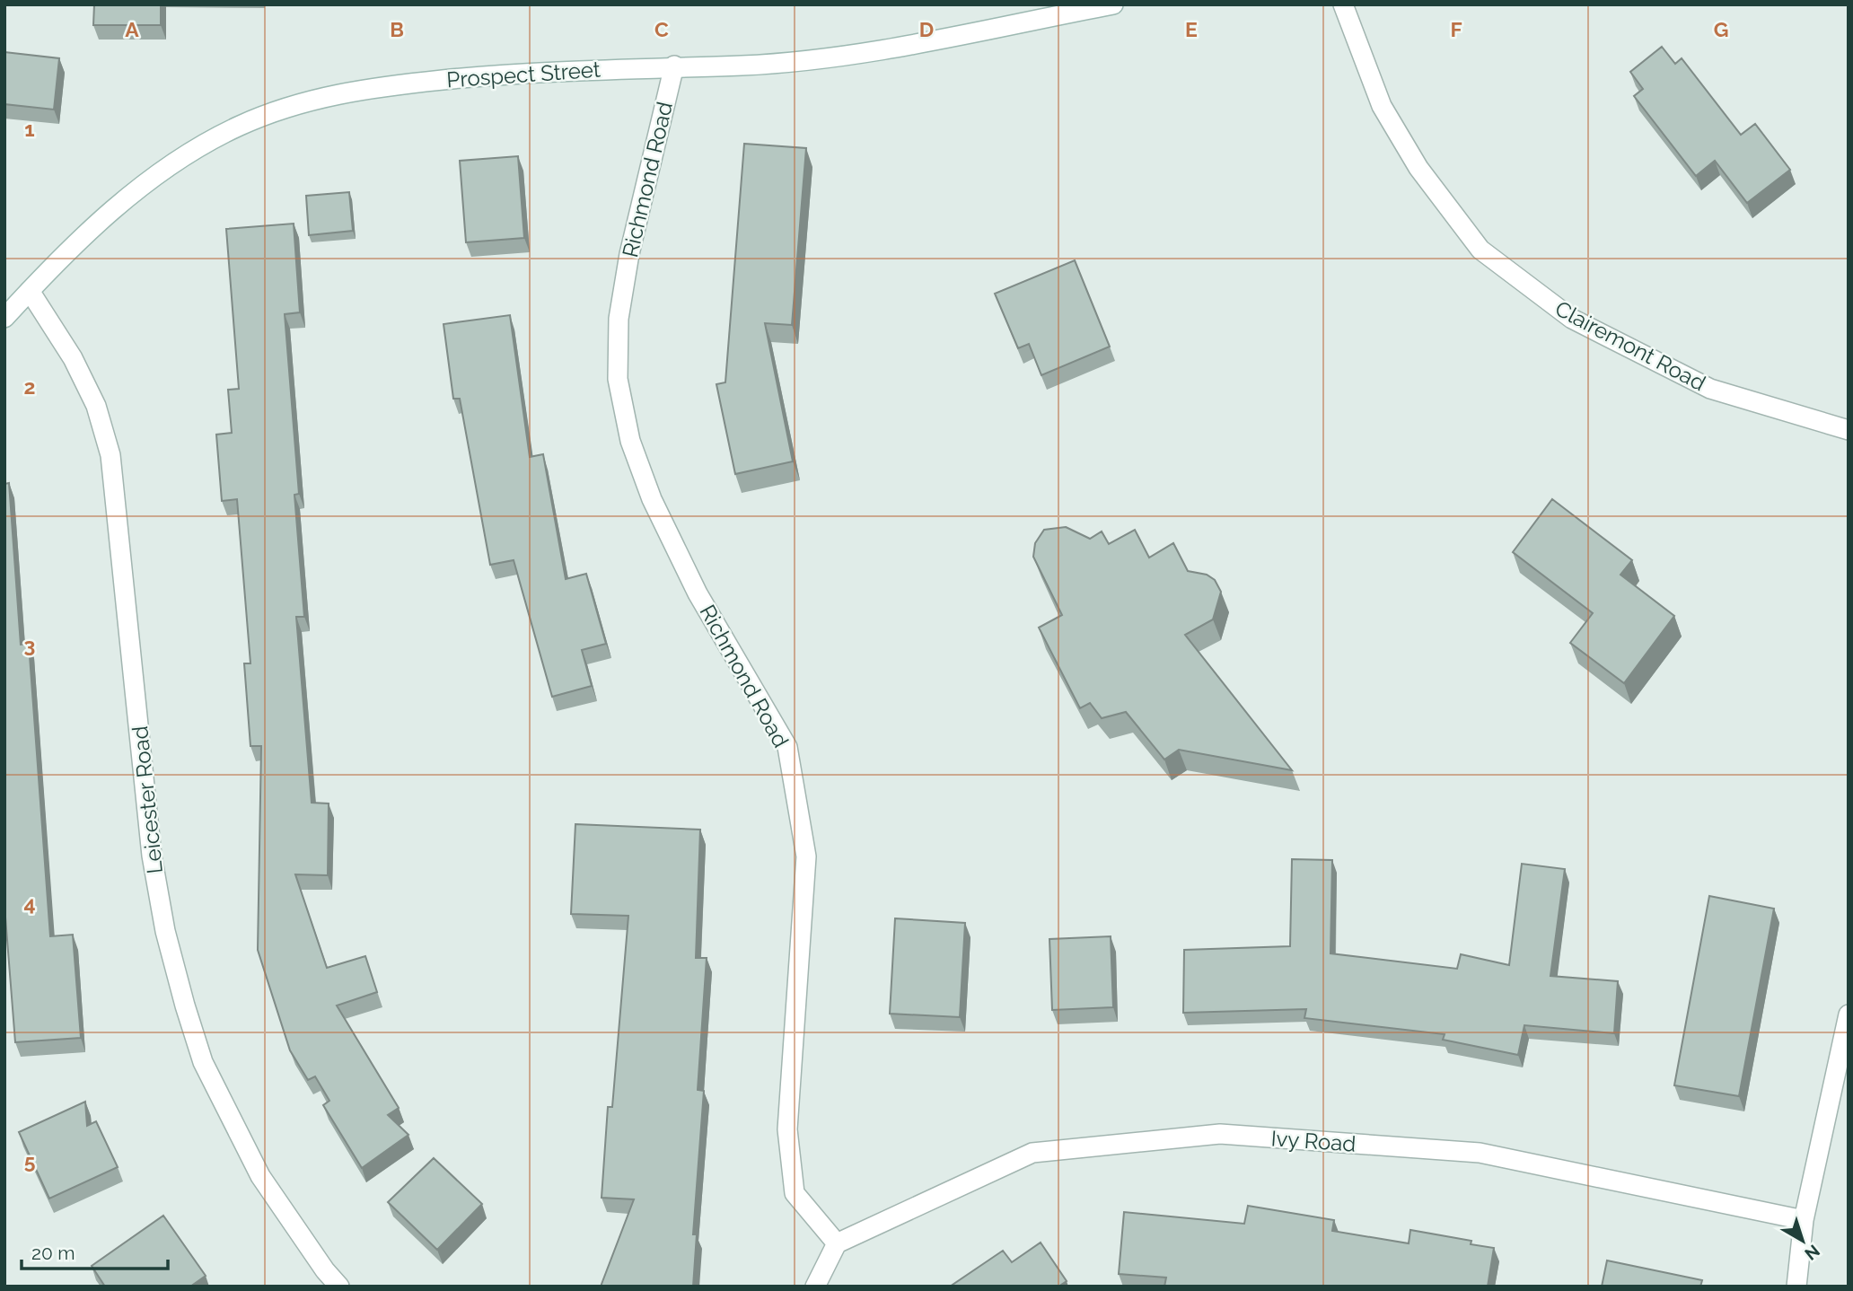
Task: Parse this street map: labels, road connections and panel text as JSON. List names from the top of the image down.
{
  "streets": {
    "street": [
      "Prospect Street",
      "Richmond Road",
      "Clairemont Road",
      "Leicester Road",
      "Ivy Road"
    ]
  },
  "crossings": [
    ["Prospect Street", "Richmond Road"],
    ["Prospect Street", "Leicester Road"],
    ["Richmond Road", "Ivy Road"]
  ],
  "scale_bar": "20 m",
  "north": "bottom right",
  "grid": {
    "columns": [
      "A",
      "B",
      "C",
      "D",
      "E",
      "F",
      "G"
    ],
    "rows": [
      "1",
      "2",
      "3",
      "4",
      "5"
    ]
  }
}
